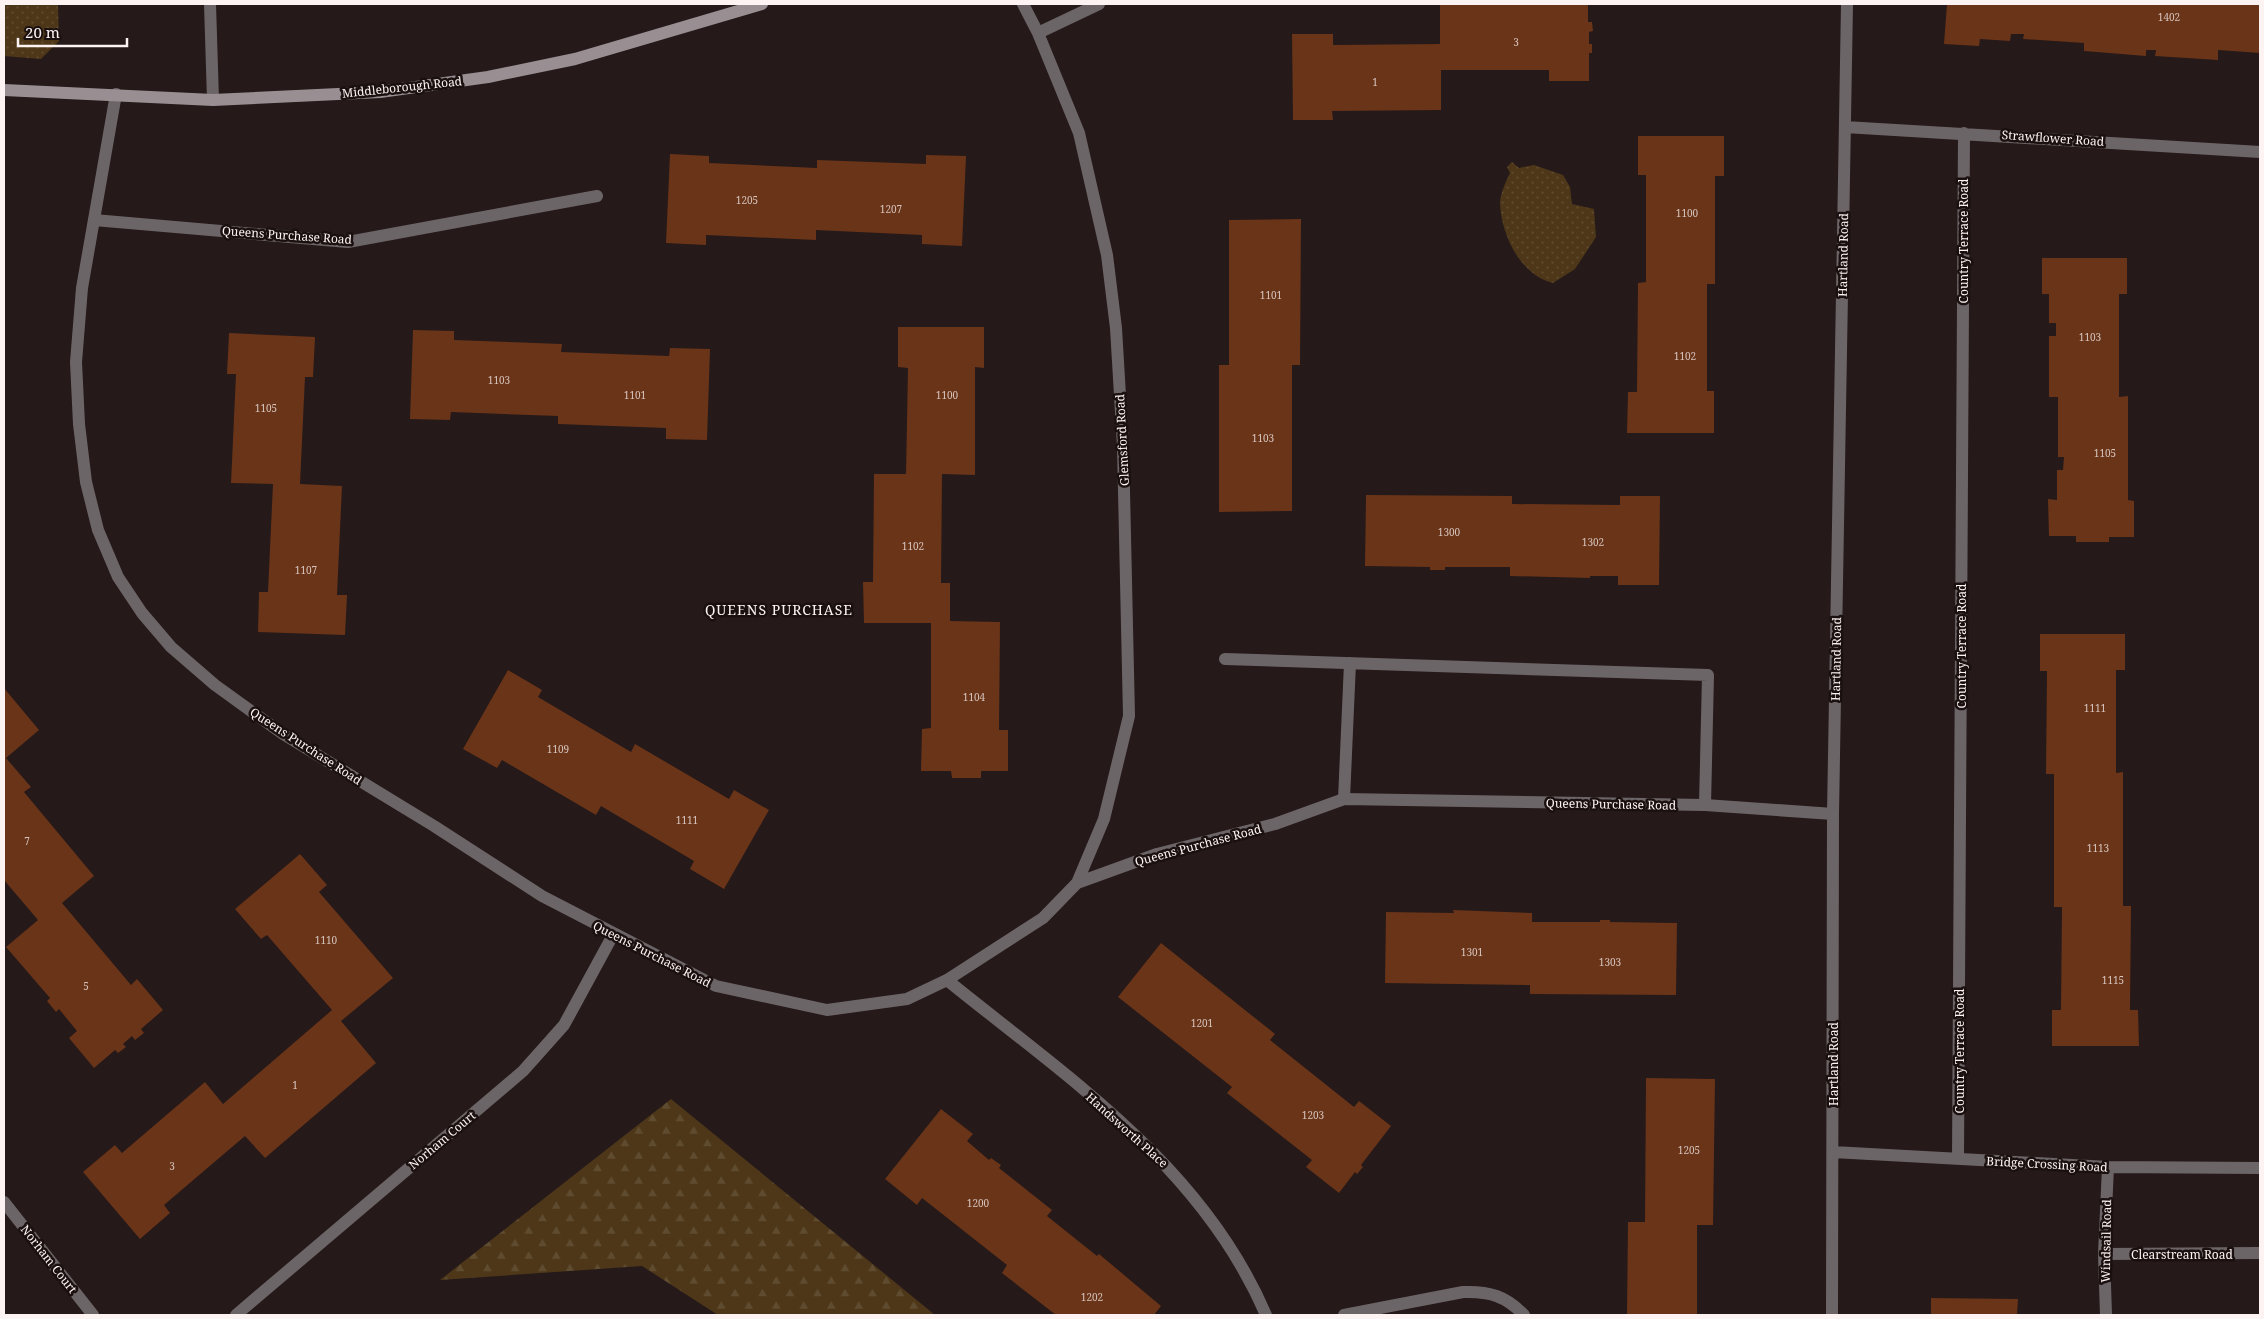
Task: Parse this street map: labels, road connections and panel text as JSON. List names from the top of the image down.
{
  "streets": {
    "street": [
      "Middleborough Road",
      "Strawflower Road",
      "Queens Purchase Road",
      "Country Terrace Road",
      "Hartland Road",
      "Glemsford Road",
      "Handsworth Place",
      "Norham Court",
      "Bridge Crossing Road",
      "Windsail Road",
      "Clearstream Road"
    ]
  },
  "crossings": [
    ["Middleborough Road", "Queens Purchase Road"],
    ["Strawflower Road", "Country Terrace Road"],
    ["Strawflower Road", "Hartland Road"],
    ["Queens Purchase Road", "Hartland Road"],
    ["Queens Purchase Road", "Glemsford Road"],
    ["Queens Purchase Road", "Handsworth Place"],
    ["Queens Purchase Road", "Norham Court"],
    ["Country Terrace Road", "Bridge Crossing Road"],
    ["Hartland Road", "Bridge Crossing Road"],
    ["Bridge Crossing Road", "Windsail Road"],
    ["Windsail Road", "Clearstream Road"]
  ],
  "districts": ["QUEENS PURCHASE"],
  "house_numbers": [
    "1402",
    "3",
    "1",
    "1205",
    "1207",
    "1100",
    "1101",
    "1103",
    "1102",
    "1103",
    "1101",
    "1100",
    "1105",
    "1103",
    "1105",
    "1300",
    "1302",
    "1102",
    "1107",
    "1104",
    "1111",
    "1109",
    "1111",
    "7",
    "1113",
    "1110",
    "1301",
    "1303",
    "1115",
    "5",
    "1201",
    "1",
    "1203",
    "1205",
    "3",
    "1200",
    "1202"
  ],
  "scale_bar": "20 m"
}
